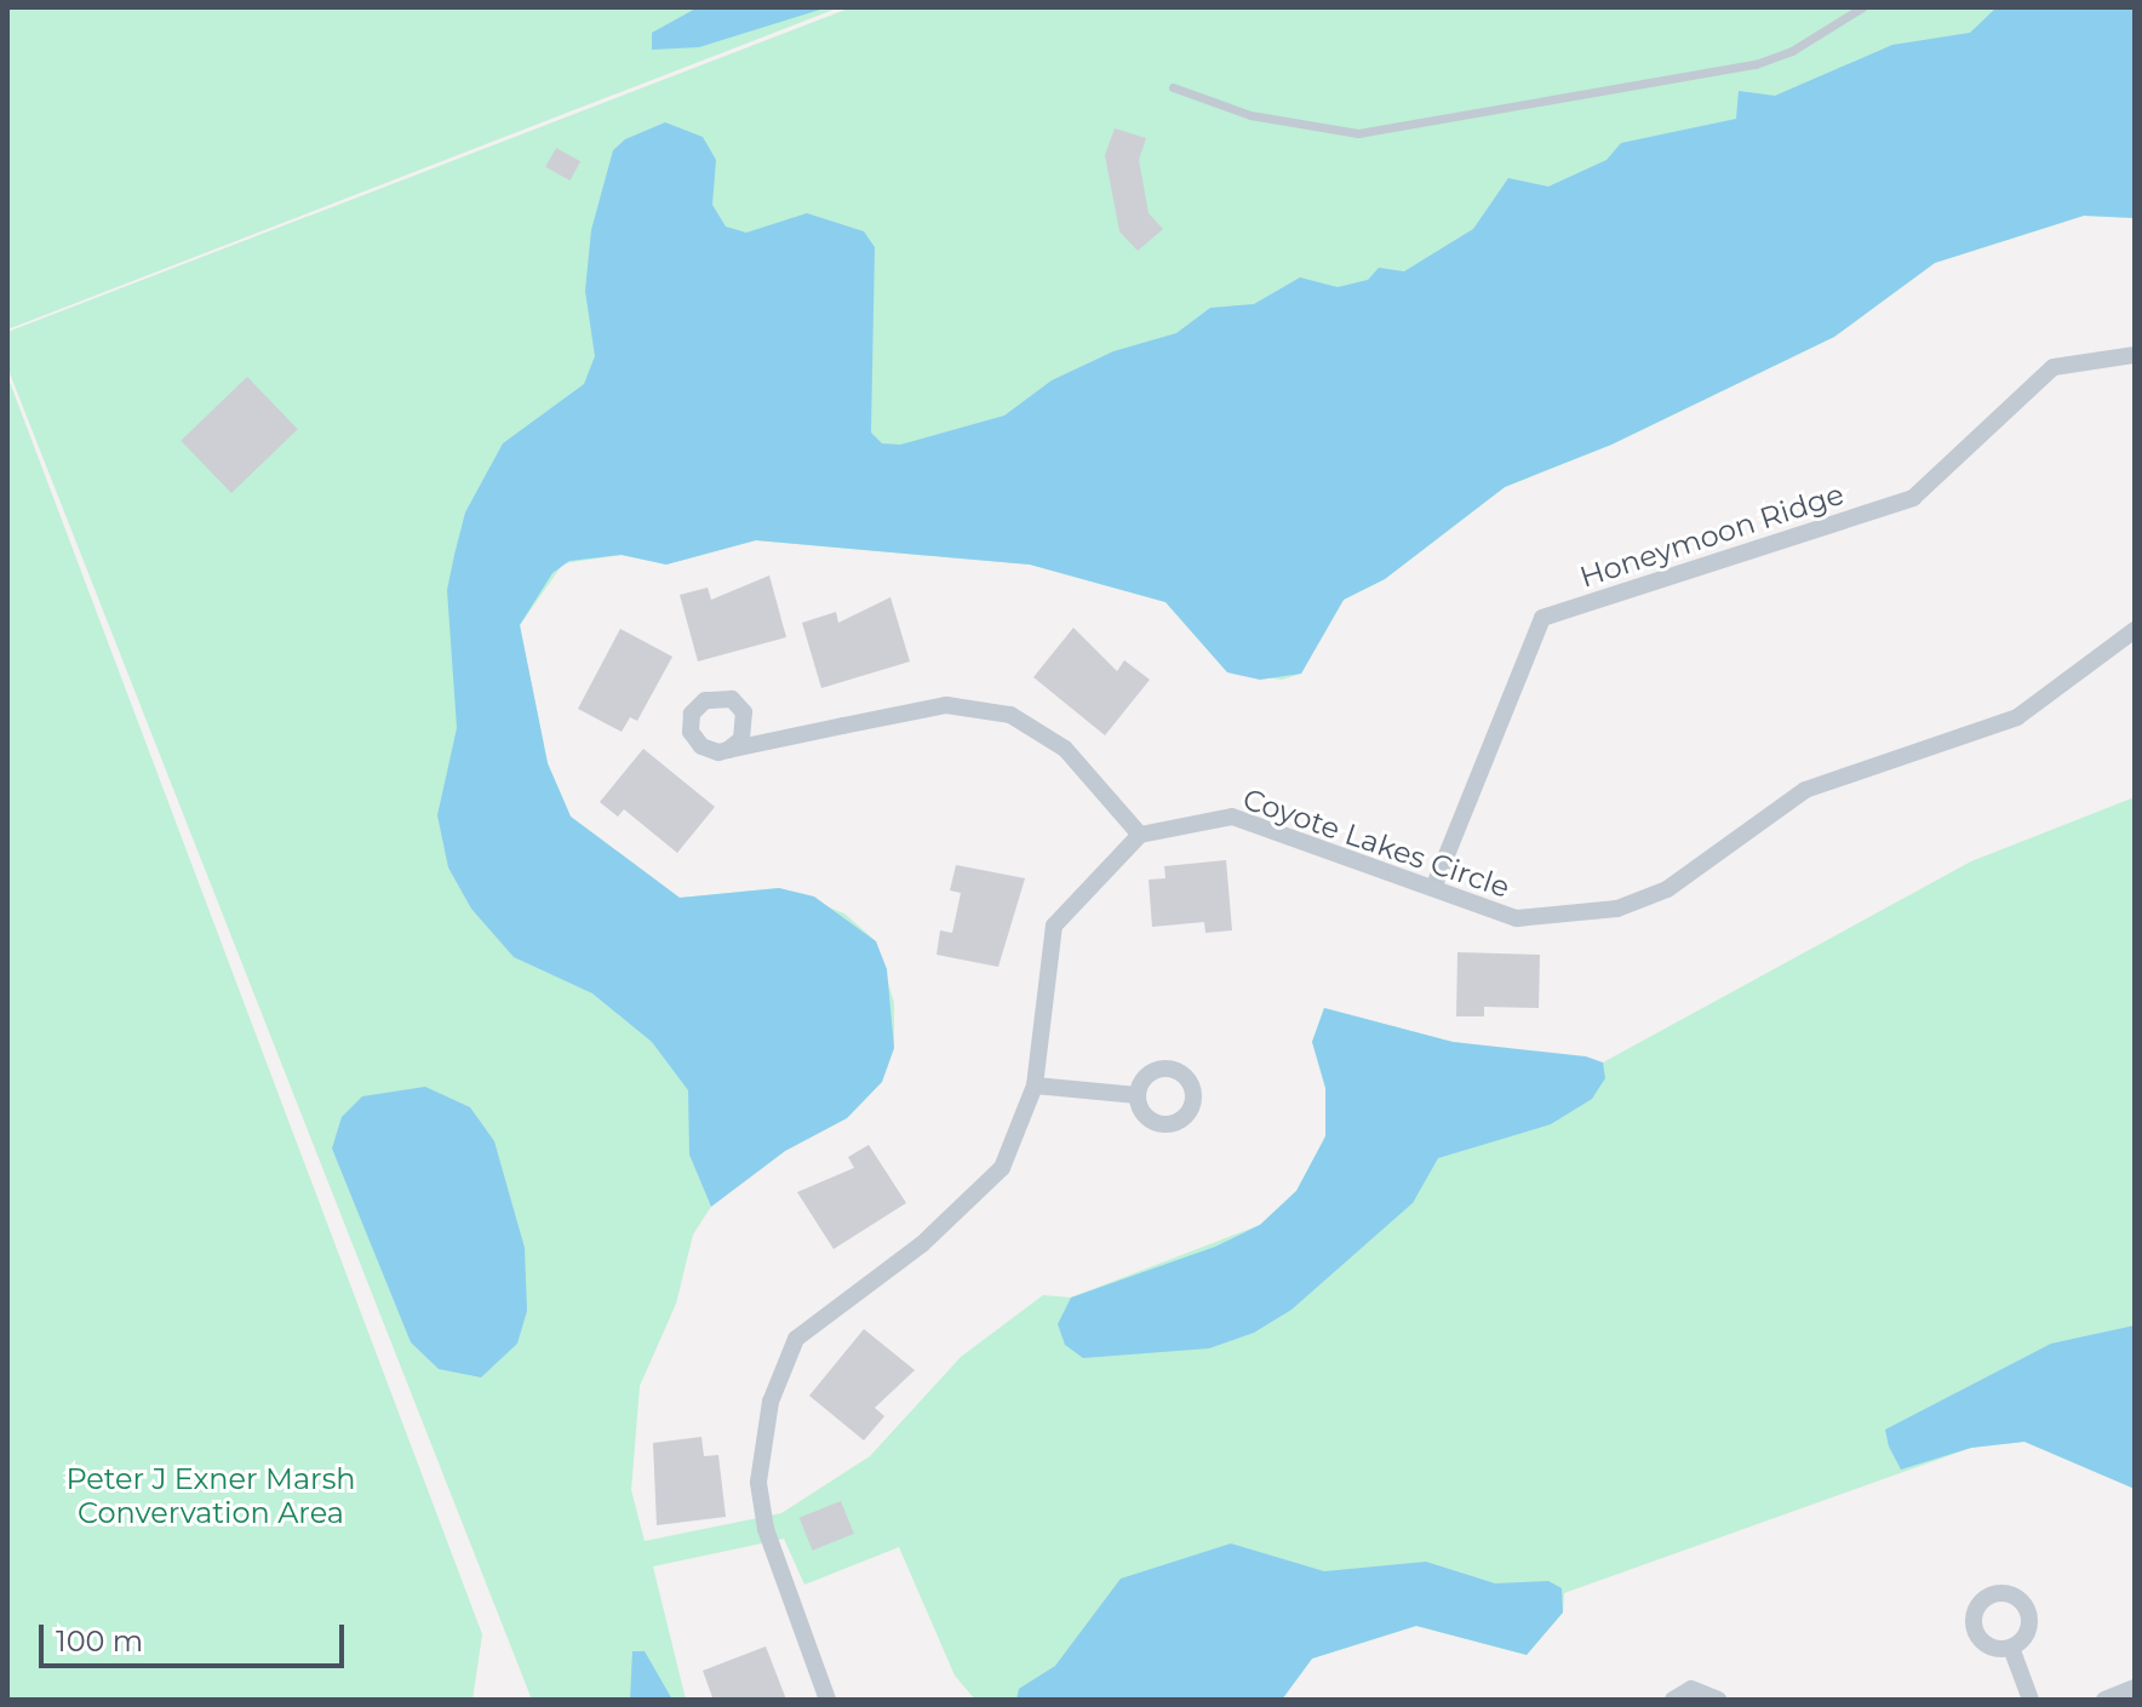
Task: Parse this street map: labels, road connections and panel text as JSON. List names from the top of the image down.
{
  "streets": {
    "street": ["Honeymoon Ridge", "Coyote Lakes Circle"]
  },
  "crossings": [
    ["Honeymoon Ridge", "Coyote Lakes Circle"]
  ],
  "parks": ["Peter J Exner Marsh Convervation Area"],
  "scale_bar": "100 m"
}
